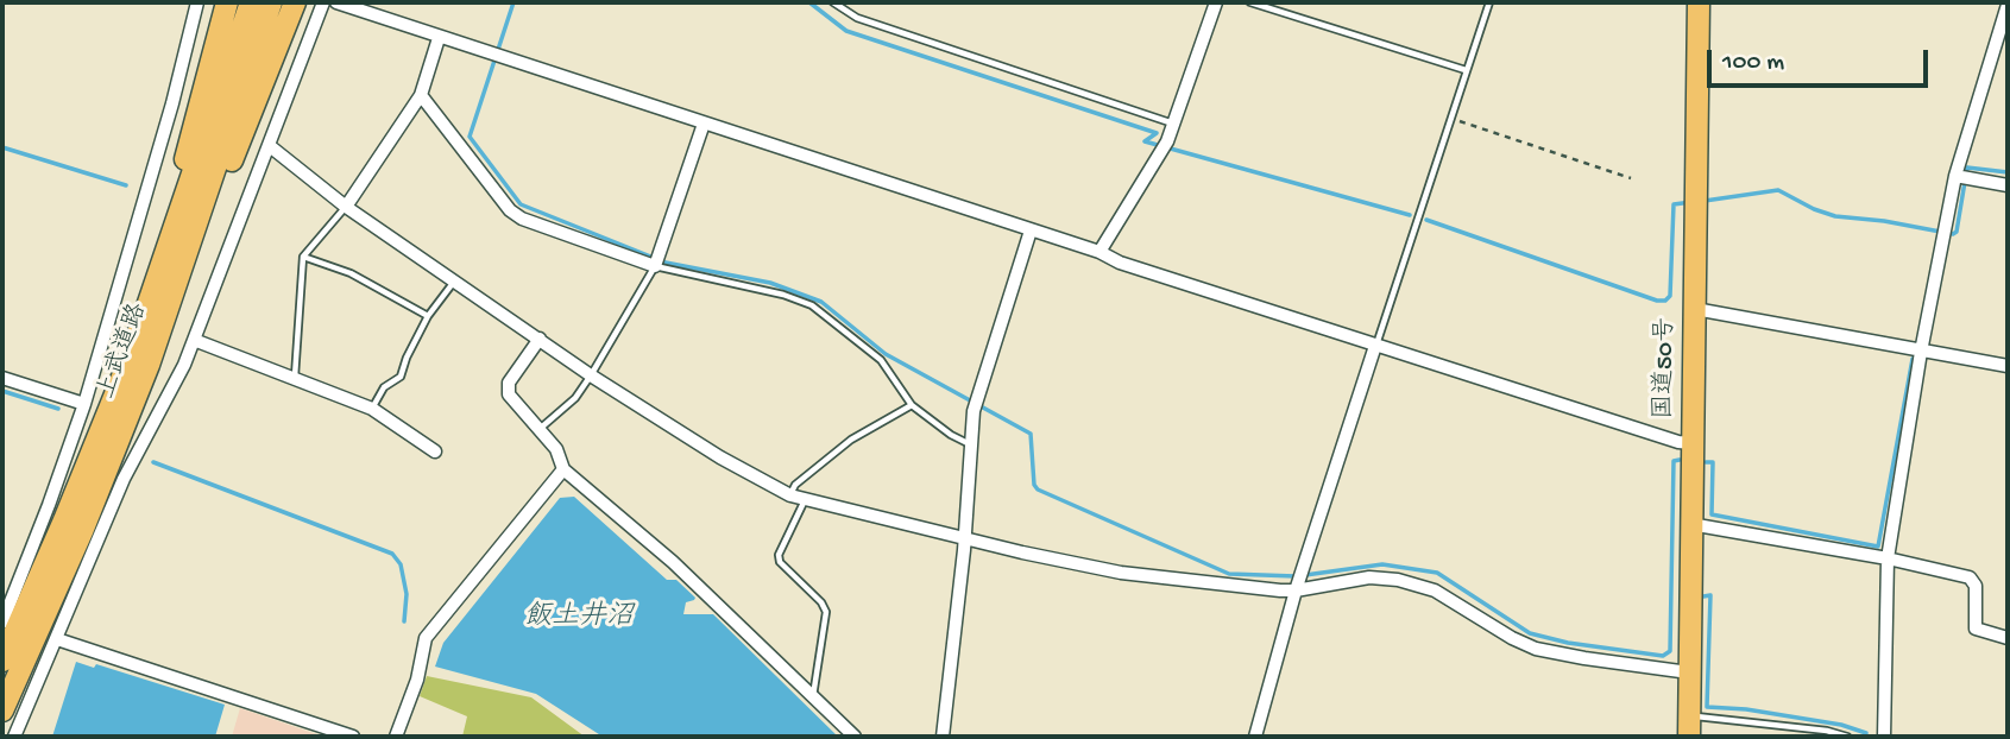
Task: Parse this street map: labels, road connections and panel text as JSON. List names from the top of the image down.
{
  "streets": {
    "highway": ["上武道路", "国道50号"]
  },
  "water": ["飯土井沼"],
  "scale_bar": "100 m"
}
